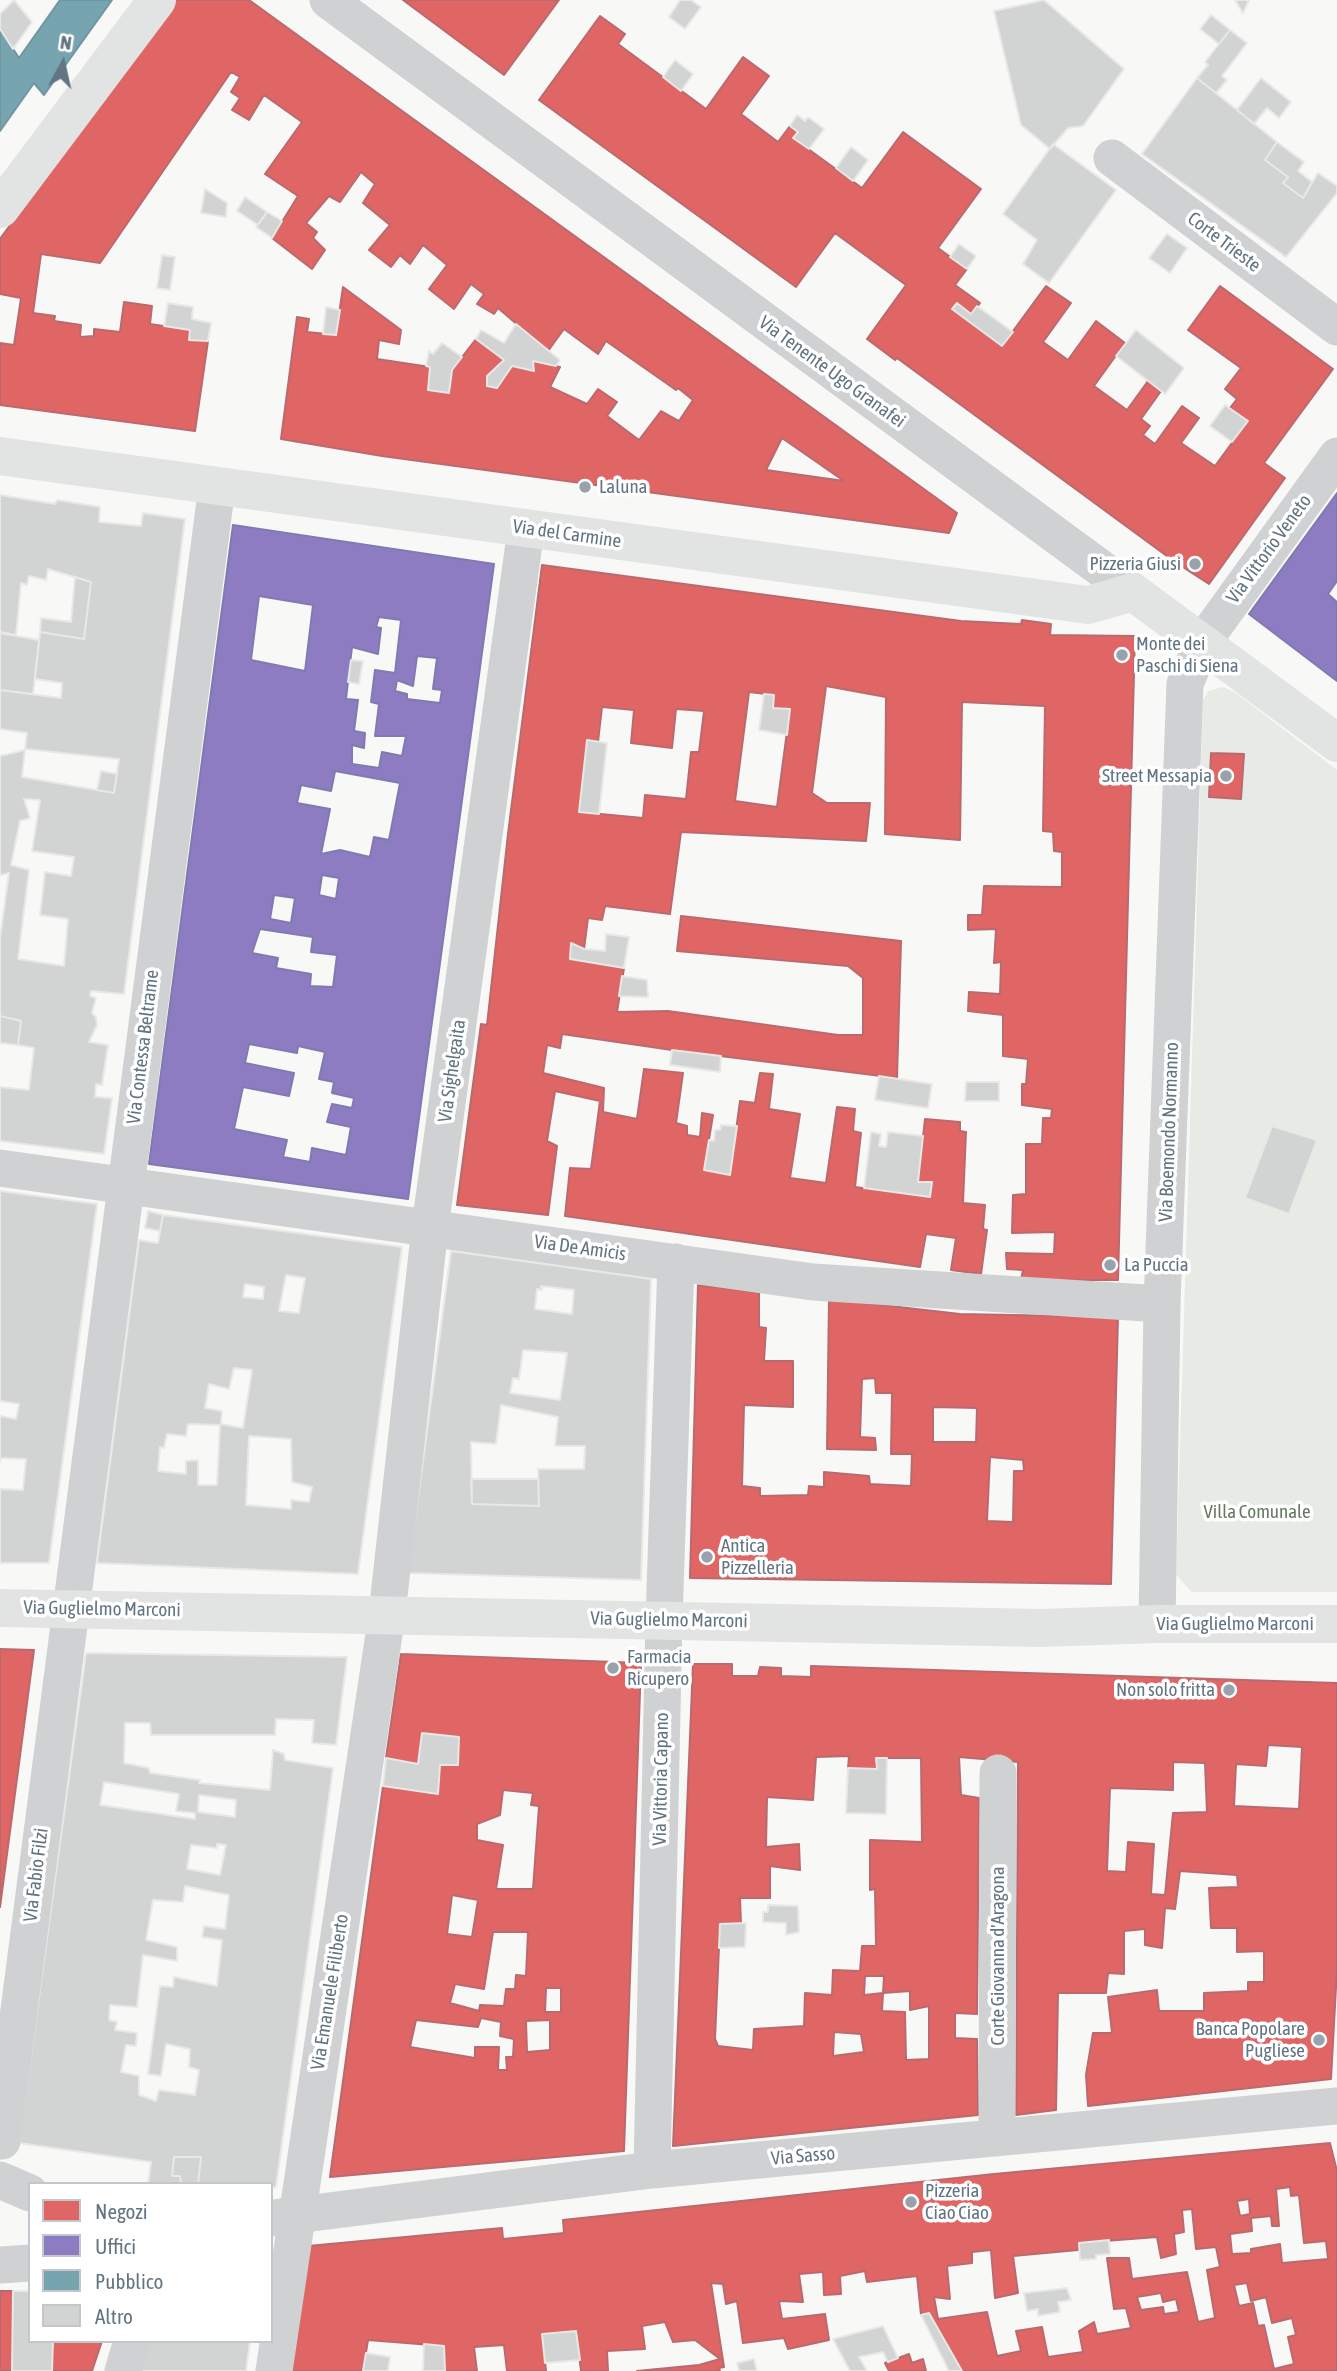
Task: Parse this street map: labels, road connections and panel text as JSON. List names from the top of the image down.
{
  "streets": {
    "main road": ["Via Tenente Ugo Granafei", "Via del Carmine", "Via Guglielmo Marconi"],
    "street": [
      "Corte Trieste",
      "Via Vittorio Veneto",
      "Via Contessa Beltrame",
      "Via Sighelgaita",
      "Via Boemondo Normanno",
      "Via De Amicis",
      "Via Vittoria Capano",
      "Via Fabio Filzi",
      "Corte Giovanna d'Aragona",
      "Via Emanuele Filiberto",
      "Via Sasso"
    ]
  },
  "crossings": [
    ["Via Tenente Ugo Granafei", "Via del Carmine"],
    ["Via Tenente Ugo Granafei", "Via Vittorio Veneto"],
    ["Via Tenente Ugo Granafei", "Via Boemondo Normanno"],
    ["Via del Carmine", "Via Contessa Beltrame"],
    ["Via del Carmine", "Via Sighelgaita"],
    ["Via Vittorio Veneto", "Via Boemondo Normanno"],
    ["Via Contessa Beltrame", "Via De Amicis"],
    ["Via Contessa Beltrame", "Via Guglielmo Marconi"],
    ["Via Contessa Beltrame", "Via Fabio Filzi"],
    ["Via Sighelgaita", "Via De Amicis"],
    ["Via Sighelgaita", "Via Guglielmo Marconi"],
    ["Via Sighelgaita", "Via Emanuele Filiberto"],
    ["Via Boemondo Normanno", "Via De Amicis"],
    ["Via Boemondo Normanno", "Via Guglielmo Marconi"],
    ["Via De Amicis", "Via Vittoria Capano"],
    ["Via Guglielmo Marconi", "Via Vittoria Capano"],
    ["Via Guglielmo Marconi", "Via Fabio Filzi"],
    ["Via Guglielmo Marconi", "Via Emanuele Filiberto"],
    ["Via Vittoria Capano", "Via Sasso"],
    ["Corte Giovanna d'Aragona", "Via Sasso"],
    ["Via Emanuele Filiberto", "Via Sasso"]
  ],
  "parks": ["Villa Comunale"],
  "places": [
    "Laluna",
    "Pizzeria Giusi",
    "Monte dei Paschi di Siena",
    "Street Messapia",
    "La Puccia",
    "Antica Pizzelleria",
    "Farmacia Ricupero",
    "Non solo fritta",
    "Banca Popolare Pugliese",
    "Pizzeria Ciao Ciao"
  ],
  "legend": [
    "Negozi",
    "Uffici",
    "Pubblico",
    "Altro"
  ],
  "north": "top"
}
